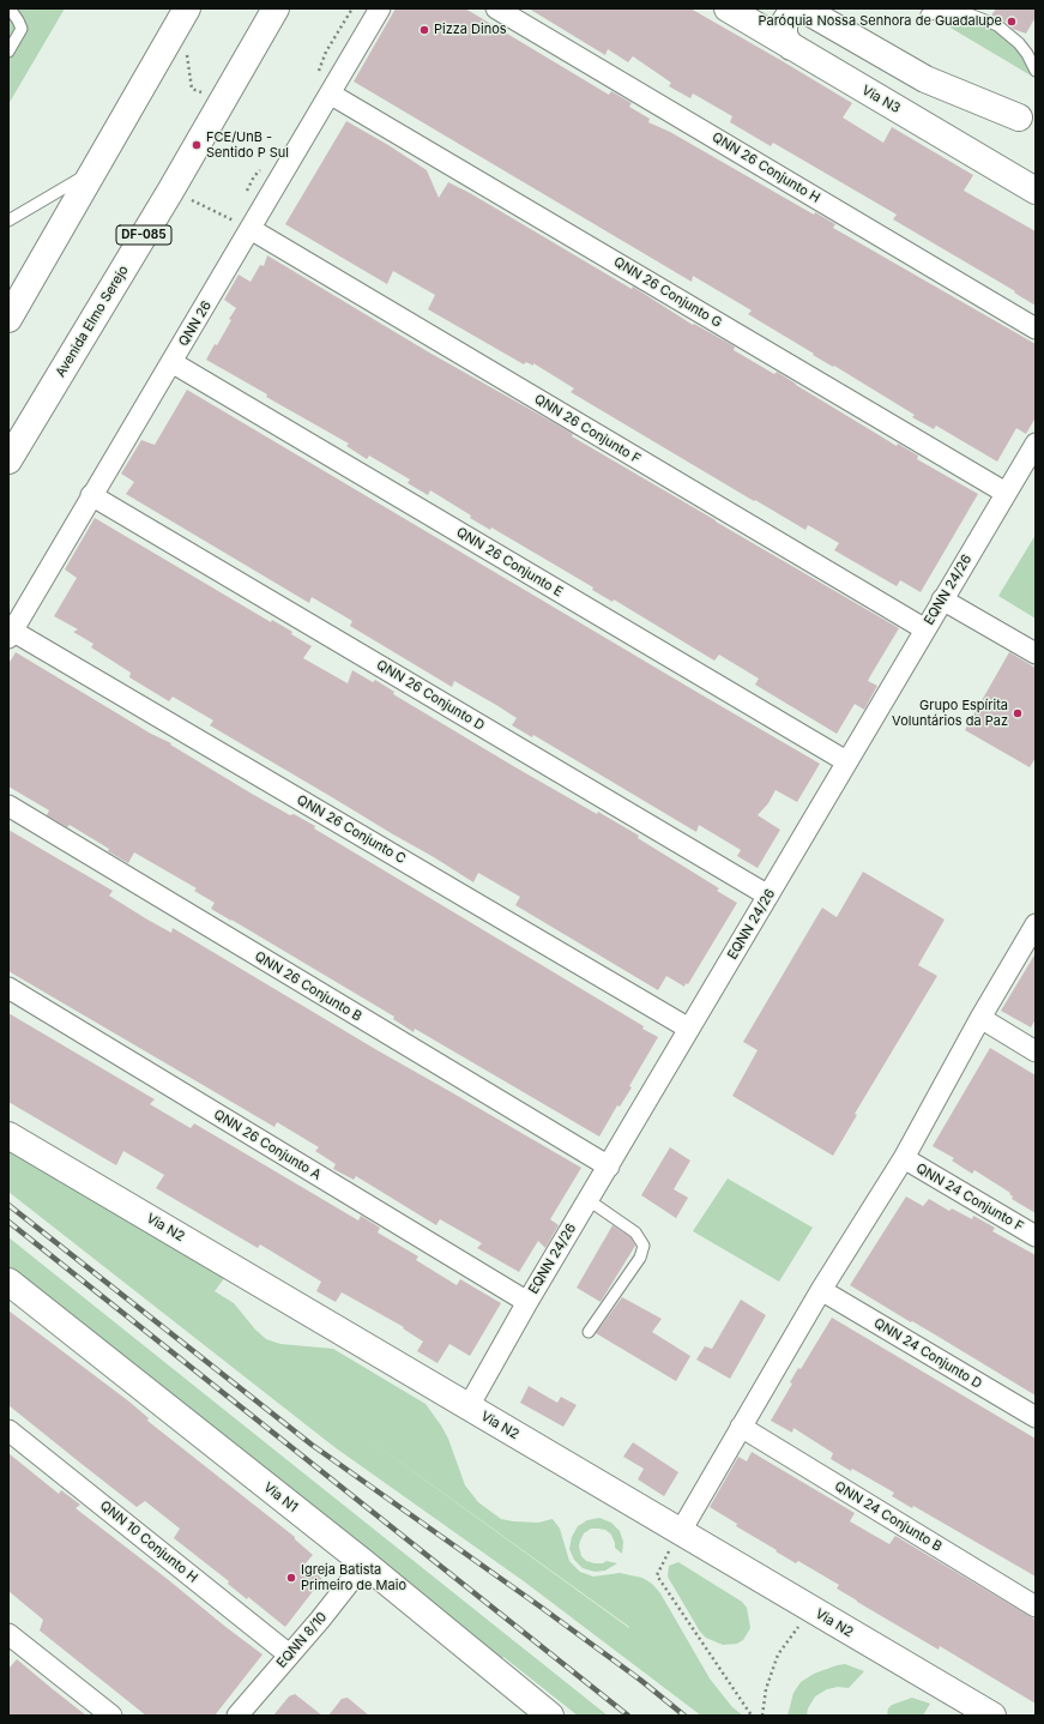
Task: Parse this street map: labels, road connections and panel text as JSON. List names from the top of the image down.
{
  "streets": {
    "main road": [
      "Via N3",
      "DF-085",
      "Avenida Elmo Serejo",
      "Via N2",
      "Via N1"
    ],
    "street": [
      "QNN 26 Conjunto H",
      "QNN 26 Conjunto G",
      "QNN 26",
      "QNN 26 Conjunto F",
      "QNN 26 Conjunto E",
      "EQNN 24/26",
      "QNN 26 Conjunto D",
      "QNN 26 Conjunto C",
      "QNN 26 Conjunto B",
      "QNN 26 Conjunto A",
      "QNN 24 Conjunto F",
      "QNN 24 Conjunto D",
      "QNN 24 Conjunto B",
      "QNN 10 Conjunto H",
      "EQNN 8/10"
    ]
  },
  "crossings": [
    ["QNN 26 Conjunto G", "QNN 26"],
    ["QNN 26 Conjunto G", "EQNN 24/26"],
    ["QNN 26", "QNN 26 Conjunto F"],
    ["QNN 26", "QNN 26 Conjunto E"],
    ["QNN 26", "QNN 26 Conjunto D"],
    ["QNN 26", "QNN 26 Conjunto C"],
    ["QNN 26 Conjunto F", "EQNN 24/26"],
    ["QNN 26 Conjunto E", "EQNN 24/26"],
    ["EQNN 24/26", "QNN 26 Conjunto D"],
    ["EQNN 24/26", "QNN 26 Conjunto C"],
    ["EQNN 24/26", "QNN 26 Conjunto B"],
    ["EQNN 24/26", "QNN 26 Conjunto A"],
    ["EQNN 24/26", "Via N2"],
    ["Via N1", "EQNN 8/10"],
    ["QNN 10 Conjunto H", "EQNN 8/10"]
  ],
  "places": [
    "Paróquia Nossa Senhora de Guadalupe",
    "Pizza Dinos",
    "FCE/UnB - Sentido P Sul",
    "Grupo Espírita Voluntários da Paz",
    "Igreja Batista Primeiro de Maio"
  ]
}
